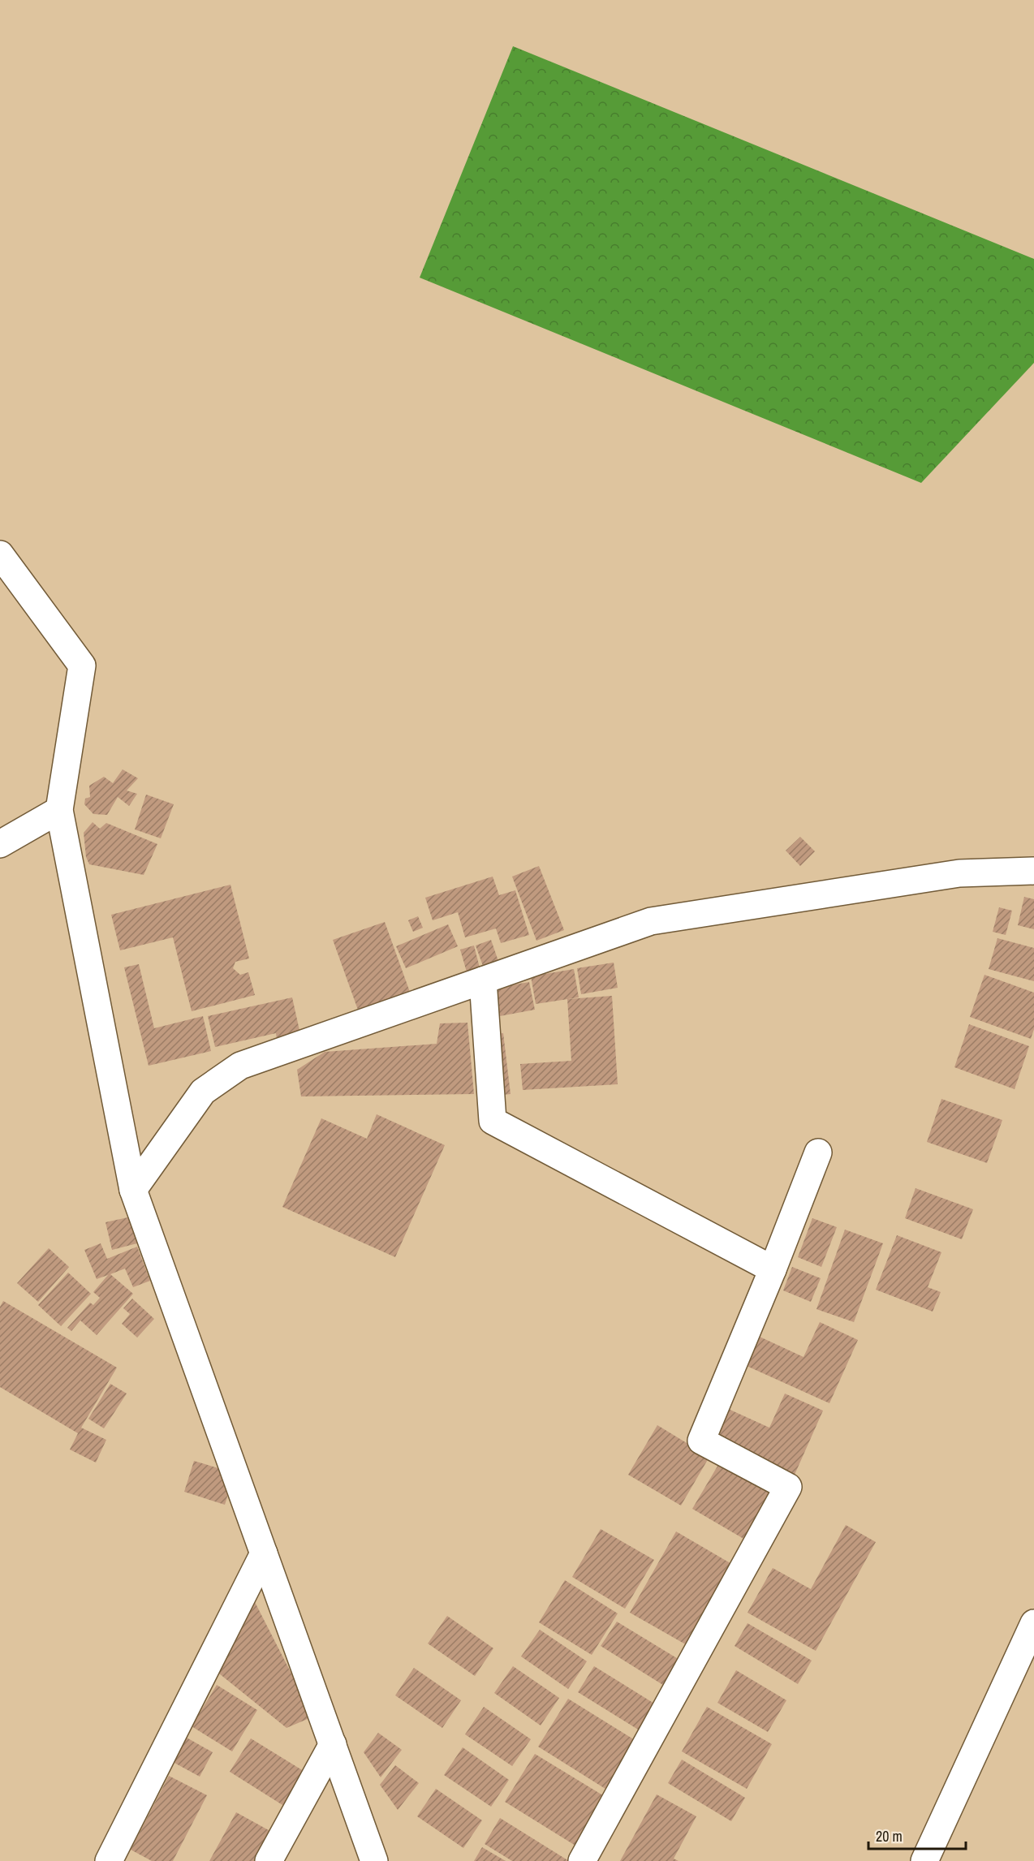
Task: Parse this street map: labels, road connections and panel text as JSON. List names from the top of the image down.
{
  "scale_bar": "20 m"
}
